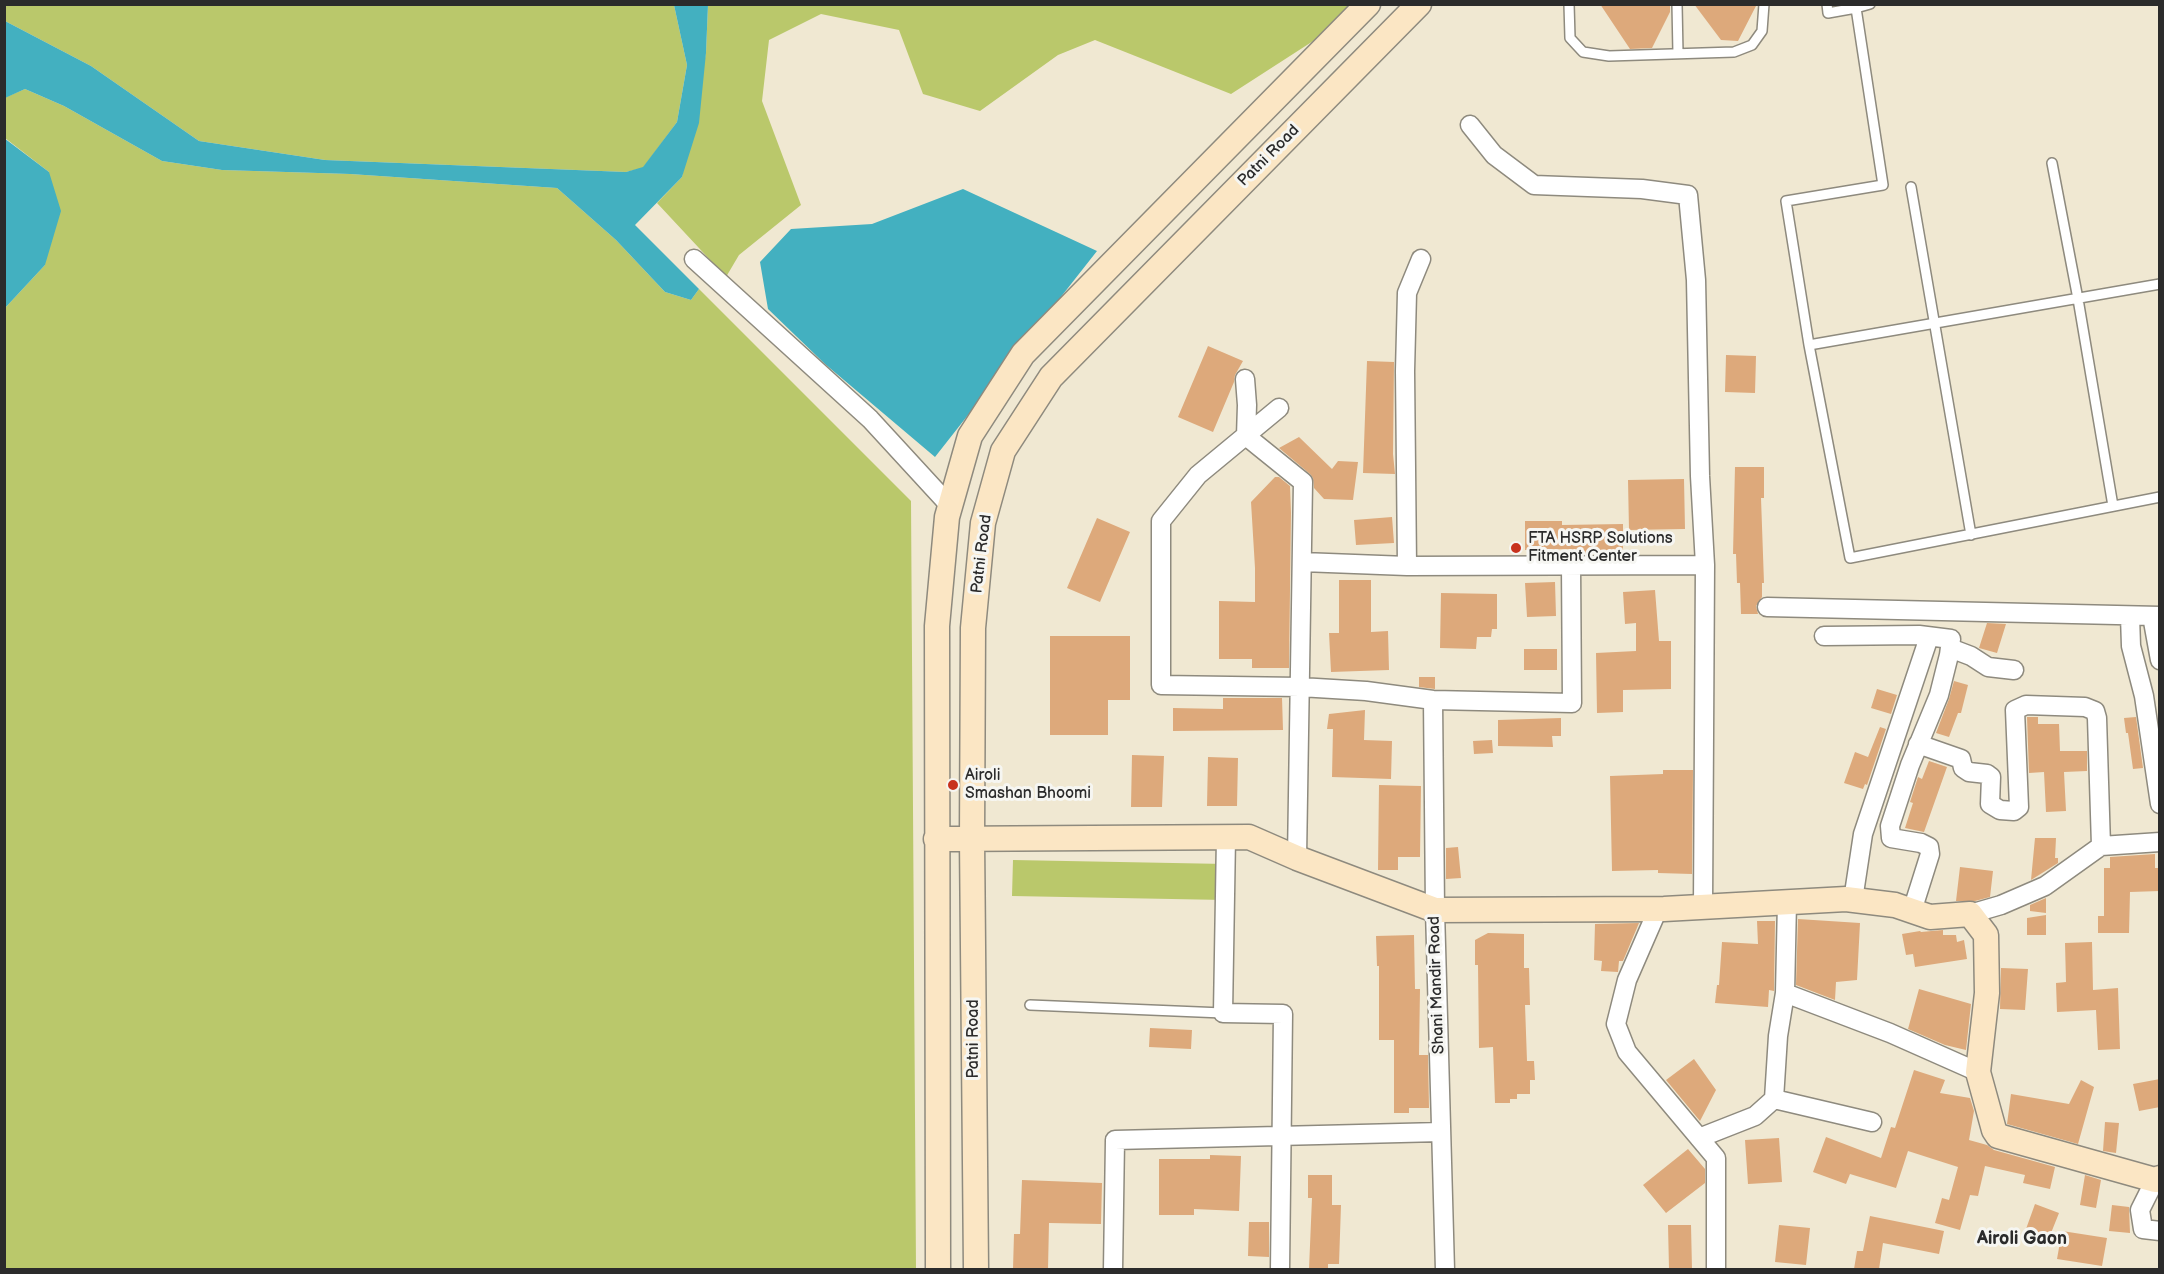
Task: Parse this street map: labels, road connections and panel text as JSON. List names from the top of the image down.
{
  "streets": {
    "main road": ["Patni Road"],
    "street": ["Shani Mandir Road"]
  },
  "districts": ["Airoli Gaon"],
  "places": ["FTA HSRP Solutions Fitment Center", "Airoli Smashan Bhoomi"]
}
